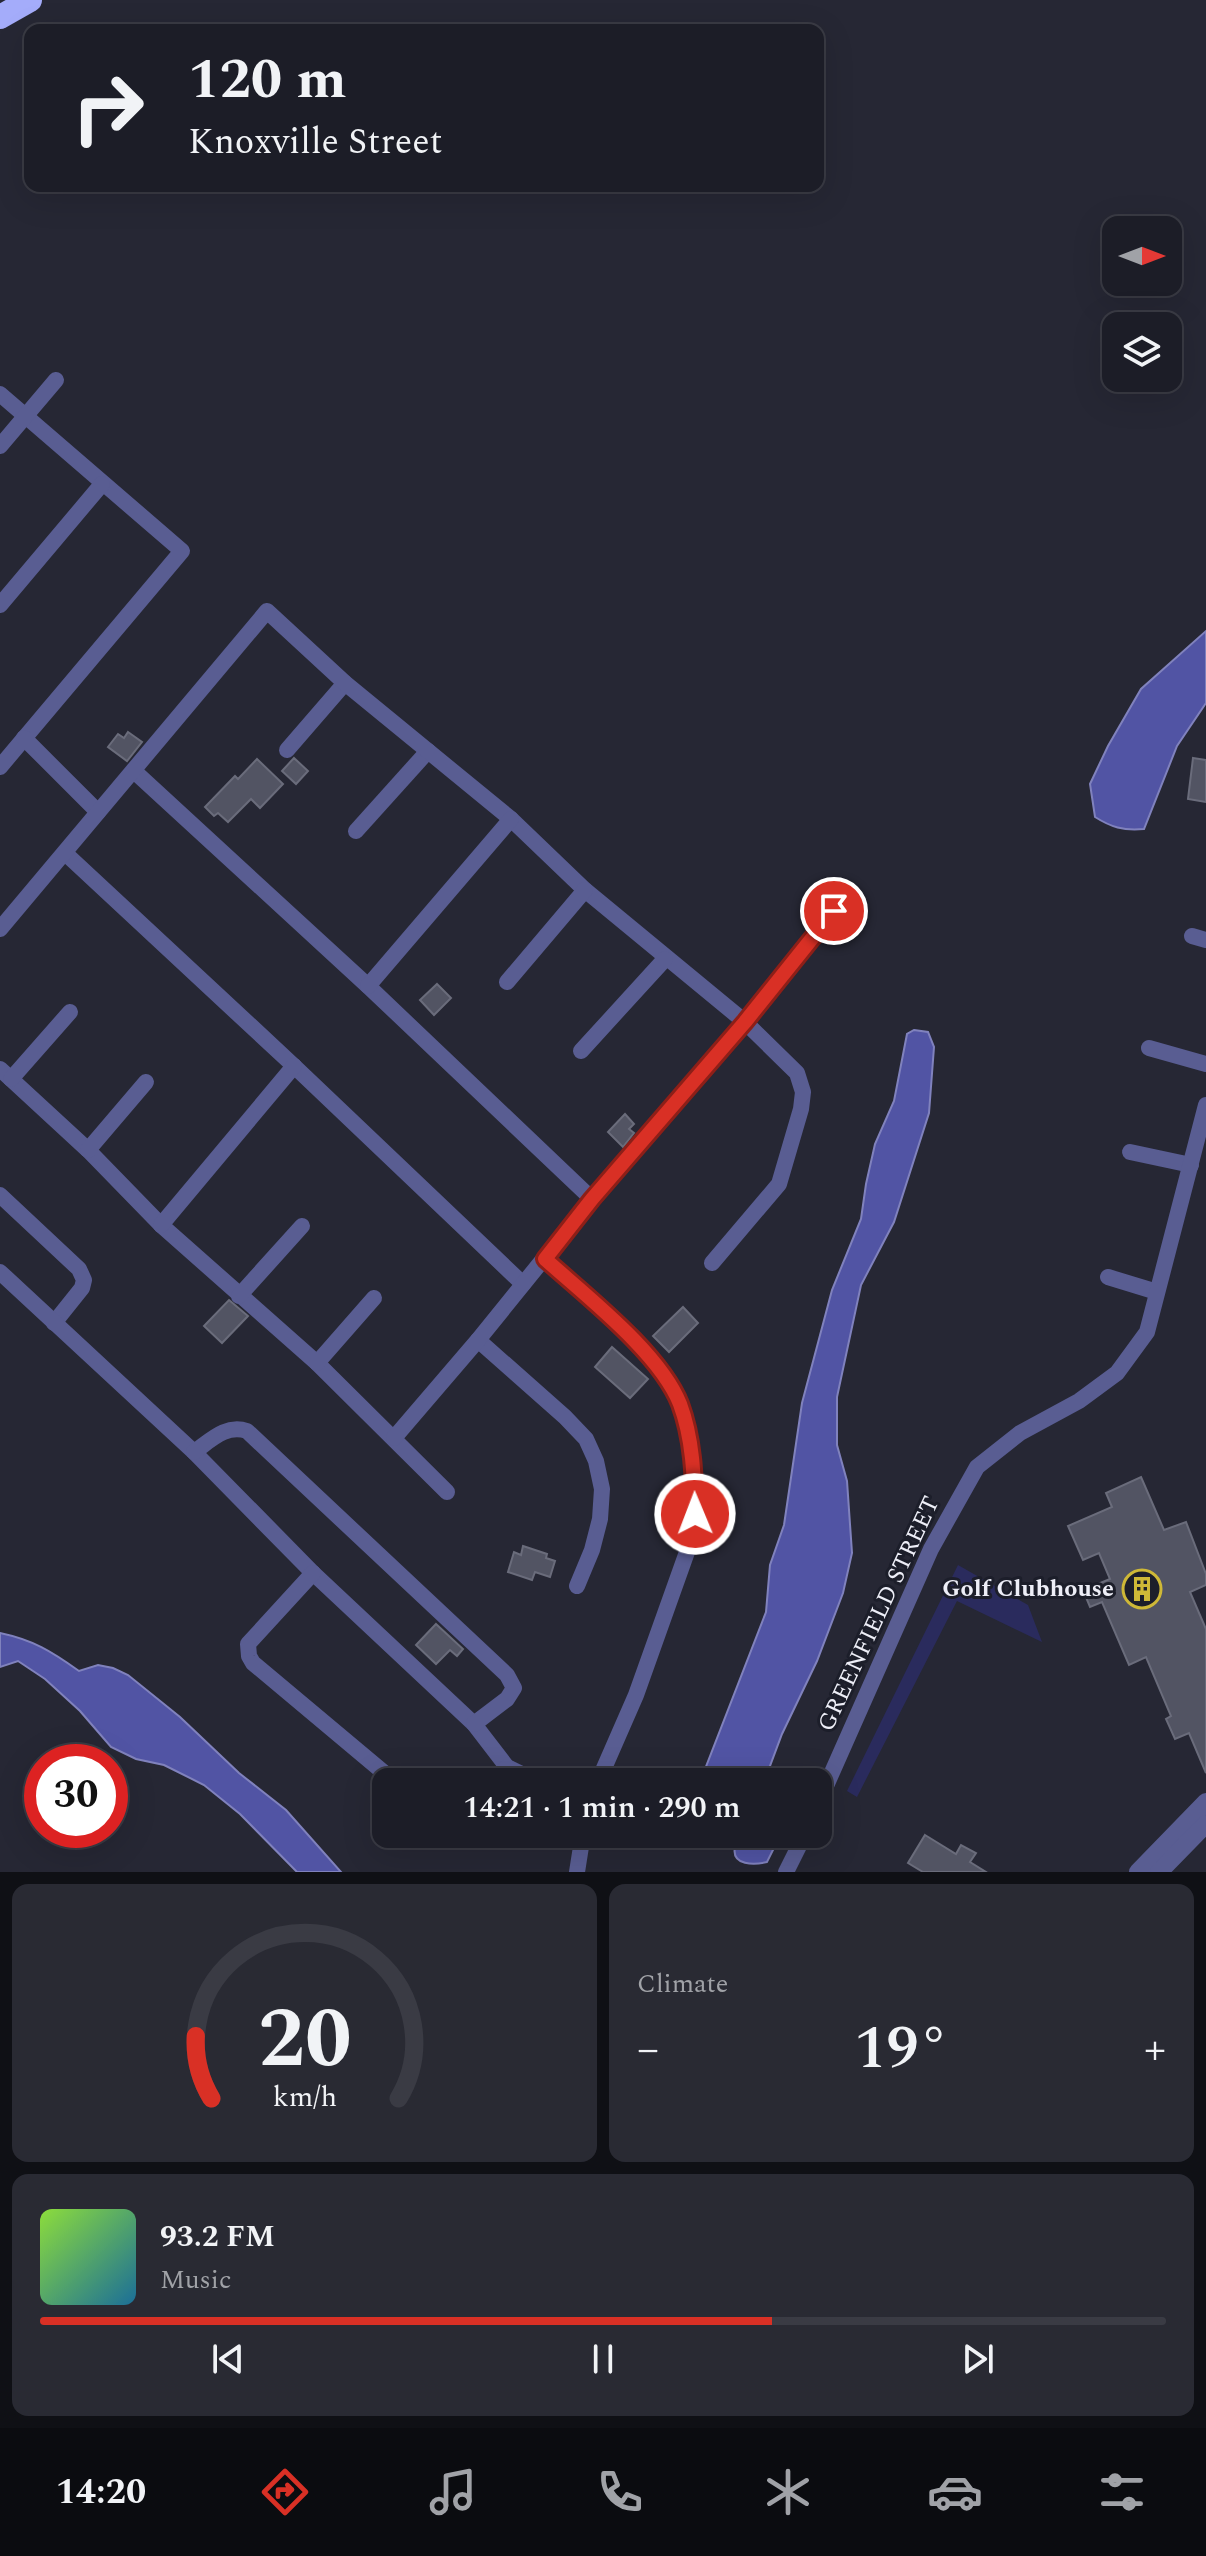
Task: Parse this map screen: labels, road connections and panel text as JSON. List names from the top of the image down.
{
  "streets": {
    "street": ["GREENFIELD STREET"]
  },
  "places": {
    "building": ["Golf Clubhouse"]
  },
  "north": "right",
  "page": {
    "turn": ["120 m", "Knoxville Street"],
    "limit": "30",
    "trip": "14:21 · 1 min · 290 m",
    "tile": "Climate",
    "heat": ["−", "19°", "+"],
    "song": ["93.2 FM", "Music"],
    "tabs": "14:20",
    "gauge": ["20", "km/h"]
  }
}
